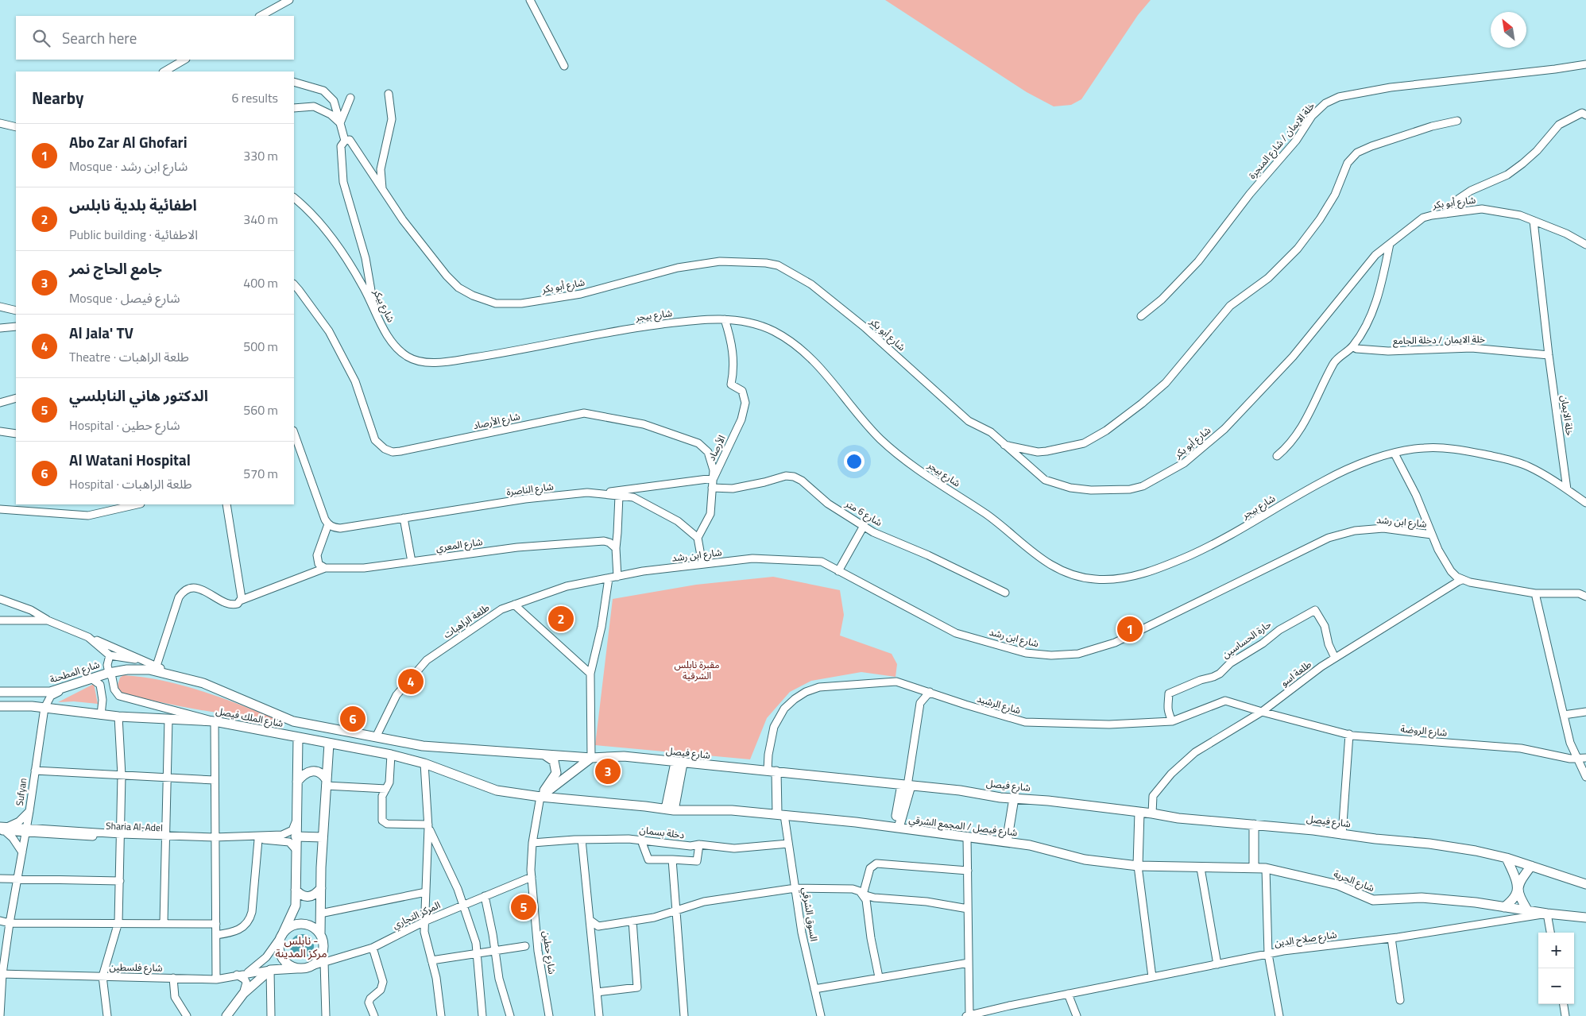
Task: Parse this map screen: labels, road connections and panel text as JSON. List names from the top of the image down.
{
  "streets": {
    "main road": [
      "شارع المطحنة",
      "شارع الملك فيصل",
      "شارع فيصل",
      "شارع فيصل / المجمع الشرقي",
      "شارع الحرية"
    ],
    "street": [
      "خلة الايمان / شارع المنجرة",
      "شارع أبو بكر",
      "شارع بيكر",
      "شارع بيجر",
      "خلة الايمان / دخلة الجامع",
      "خلة الايمان",
      "شارع الأرصاد",
      "الأرصاد",
      "شارع الناصرة",
      "شارع 6 متر",
      "شارع ابن رشد",
      "شارع المعري",
      "طلعة الراهبات",
      "حارة الحساسين",
      "طلعة اسو",
      "شارع الرشيد",
      "شارع الروضة",
      "Sufyan",
      "Sharia Al-Adel",
      "دخلة بسمان",
      "السوق الشرقي",
      "المركز التجاري",
      "شارع صلاح الدين",
      "شارع حطين",
      "شارع فلسطين"
    ]
  },
  "crossings": [
    ["شارع أبو بكر", "خلة الايمان"],
    ["شارع بيكر", "شارع بيجر"],
    ["شارع بيجر", "الأرصاد"],
    ["خلة الايمان / دخلة الجامع", "خلة الايمان"],
    ["شارع الأرصاد", "الأرصاد"],
    ["شارع الأرصاد", "شارع الناصرة"],
    ["شارع الأرصاد", "شارع 6 متر"],
    ["شارع ابن رشد", "طلعة الراهبات"],
    ["طلعة الراهبات", "شارع فيصل"],
    ["حارة الحساسين", "طلعة اسو"],
    ["حارة الحساسين", "شارع الرشيد"],
    ["طلعة اسو", "شارع الرشيد"],
    ["طلعة اسو", "شارع الروضة"],
    ["طلعة اسو", "شارع فيصل"],
    ["شارع الرشيد", "شارع الروضة"],
    ["شارع الرشيد", "شارع فيصل"],
    ["شارع الملك فيصل", "Sufyan"],
    ["شارع الملك فيصل", "شارع فيصل / المجمع الشرقي"],
    ["شارع الملك فيصل", "شارع حطين"],
    ["Sufyan", "Sharia Al-Adel"],
    ["Sufyan", "شارع فلسطين"],
    ["شارع فيصل / المجمع الشرقي", "شارع الحرية"],
    ["شارع فيصل / المجمع الشرقي", "السوق الشرقي"],
    ["شارع فيصل / المجمع الشرقي", "شارع حطين"],
    ["دخلة بسمان", "السوق الشرقي"],
    ["دخلة بسمان", "شارع حطين"],
    ["شارع الحرية", "شارع صلاح الدين"],
    ["المركز التجاري", "شارع حطين"]
  ],
  "districts": ["نابلس - مركز المدينة"],
  "parks": ["مقبرة نابلس الشرقية"],
  "north": "top left",
  "page": {
    "search": "Search here",
    "heading": ["Nearby", "6 results"],
    "list": [
      {
        "mark": "1",
        "name": "Abo Zar Al Ghofari",
        "note": "Mosque · شارع ابن رشد",
        "value": "330 m"
      },
      {
        "mark": "2",
        "name": "اطفائية بلدية نابلس",
        "note": "Public building · الاطفائية",
        "value": "340 m"
      },
      {
        "mark": "3",
        "name": "جامع الحاج نمر",
        "note": "Mosque · شارع فيصل",
        "value": "400 m"
      },
      {
        "mark": "4",
        "name": "Al Jala' TV",
        "note": "Theatre · طلعة الراهبات",
        "value": "500 m"
      },
      {
        "mark": "5",
        "name": "الدكتور هاني النابلسي",
        "note": "Hospital · شارع حطين",
        "value": "560 m"
      },
      {
        "mark": "6",
        "name": "Al Watani Hospital",
        "note": "Hospital · طلعة الراهبات",
        "value": "570 m"
      }
    ],
    "pins": [
      "2",
      "1",
      "4",
      "6",
      "3",
      "5"
    ],
    "map_buttons": ["+", "−"]
  }
}
